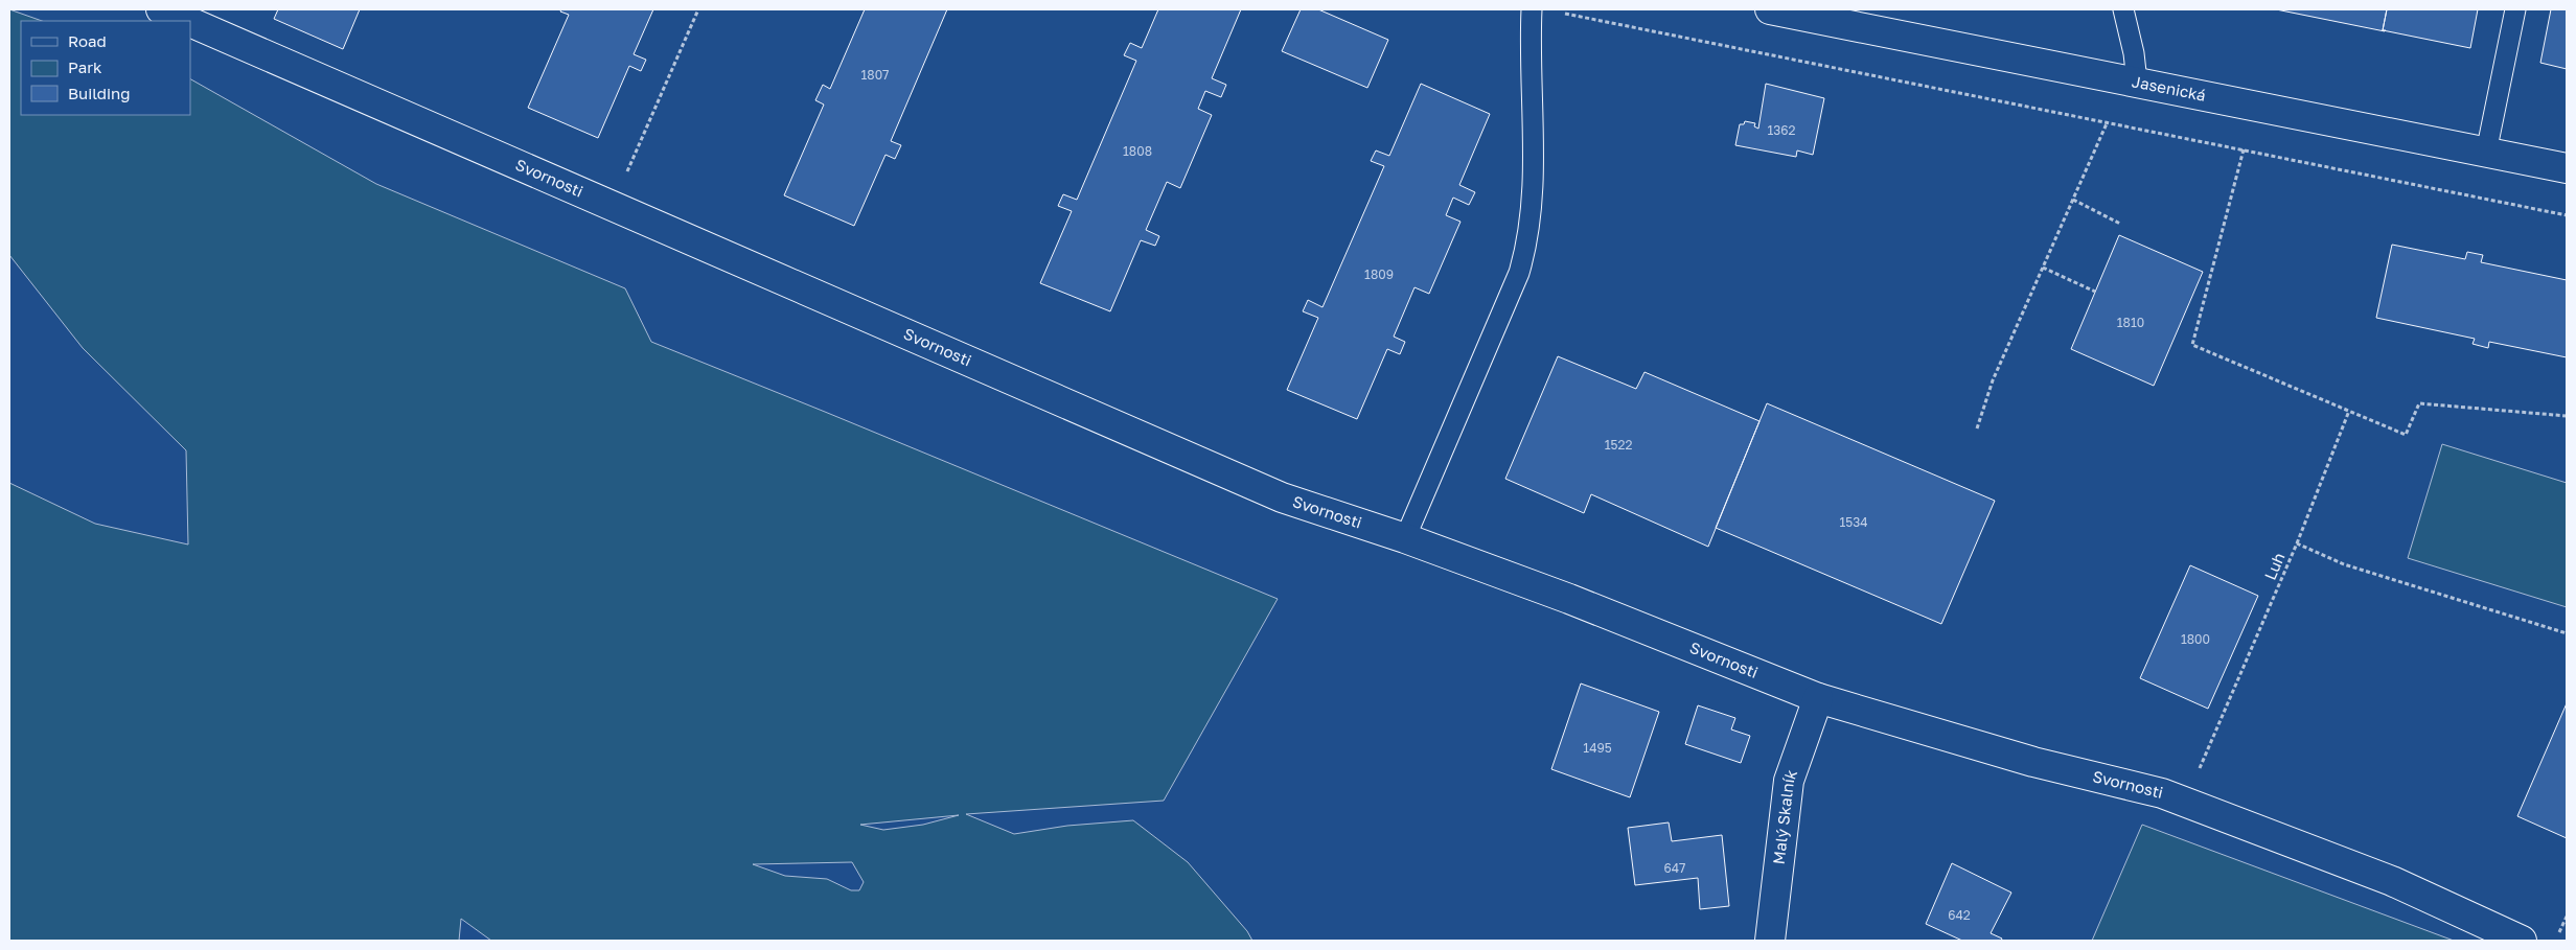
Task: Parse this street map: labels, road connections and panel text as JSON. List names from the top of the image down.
{
  "streets": {
    "street": ["Jasenická", "Svornosti", "Malý Skalník"],
    "path": ["Luh"]
  },
  "crossings": [
    ["Svornosti", "Luh"],
    ["Svornosti", "Malý Skalník"]
  ],
  "house_numbers": [
    "1807",
    "1362",
    "1808",
    "1809",
    "1810",
    "1522",
    "1534",
    "1800",
    "1495",
    "647",
    "642"
  ],
  "legend": ["Road", "Park", "Building"]
}
